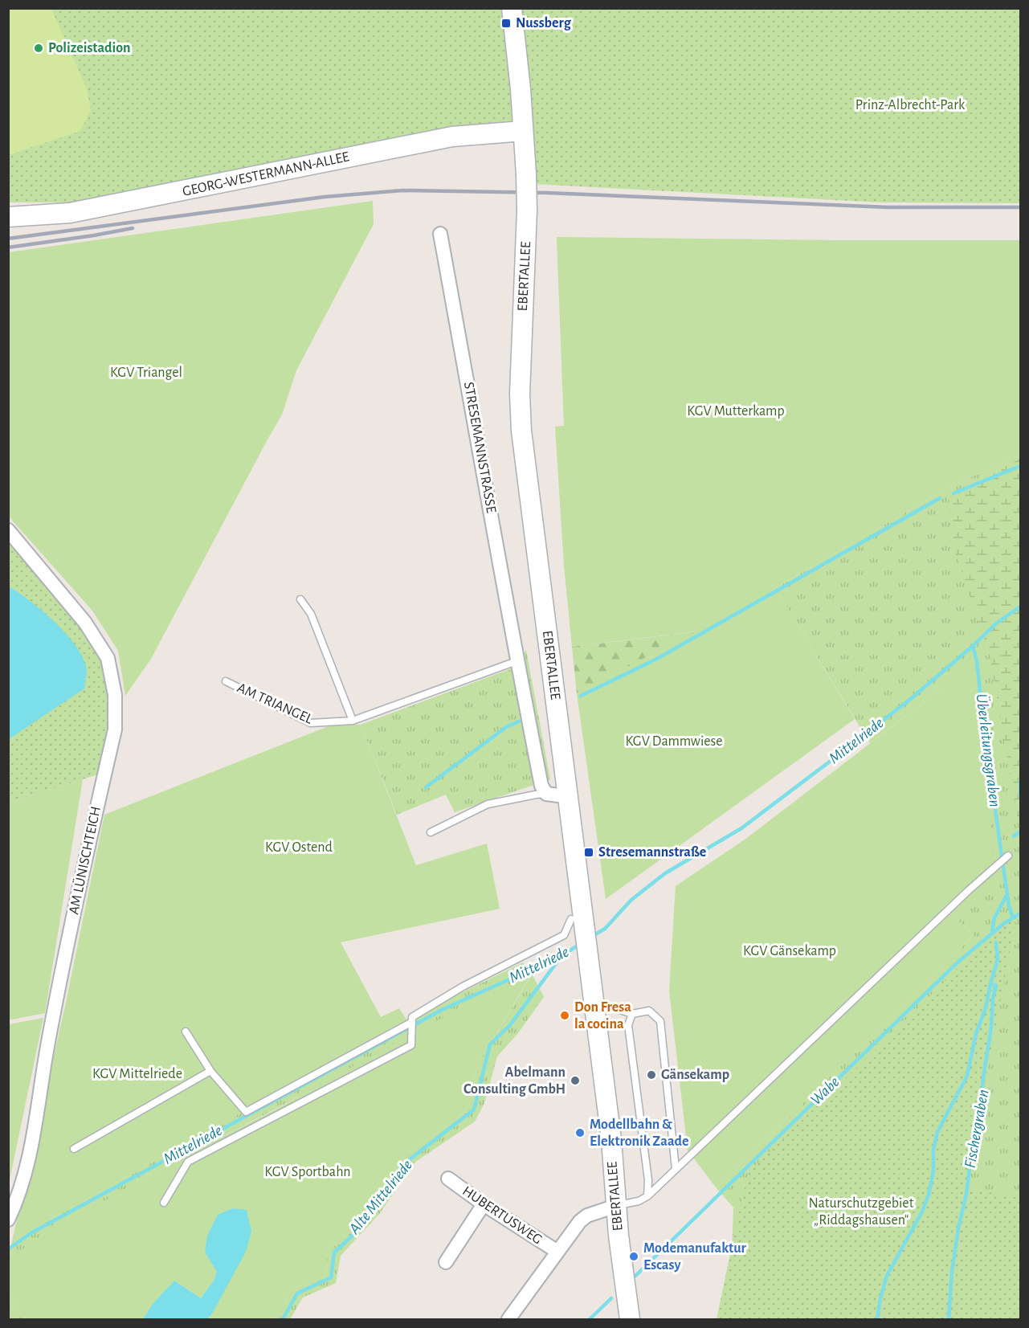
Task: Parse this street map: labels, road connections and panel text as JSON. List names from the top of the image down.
{
  "streets": {
    "main road": ["GEORG-WESTERMANN-ALLEE", "EBERTALLEE"],
    "street": ["STRESEMANNSTRASSE", "AM LÜNISCHTEICH", "HUBERTUSWEG"],
    "lane": ["AM TRIANGEL"]
  },
  "crossings": [
    ["GEORG-WESTERMANN-ALLEE", "EBERTALLEE"]
  ],
  "water": [
    "Mittelriede",
    "Überleitungsgraben",
    "Wabe",
    "Fischergraben",
    "Alte Mittelriede"
  ],
  "parks": [
    "Prinz-Albrecht-Park",
    "KGV Triangel",
    "KGV Mutterkamp",
    "KGV Dammwiese",
    "KGV Ostend",
    "KGV Gänsekamp",
    "KGV Mittelriede",
    "KGV Sportbahn",
    "Naturschutzgebiet „Riddagshausen“"
  ],
  "places": {
    "transit": ["Nussberg", "Stresemannstraße"],
    "other": [
      "Polizeistadion",
      "Don Fresa la cocina",
      "Gänsekamp",
      "Abelmann Consulting GmbH",
      "Modellbahn & Elektronik Zaade",
      "Modemanufaktur Escasy"
    ]
  }
}
